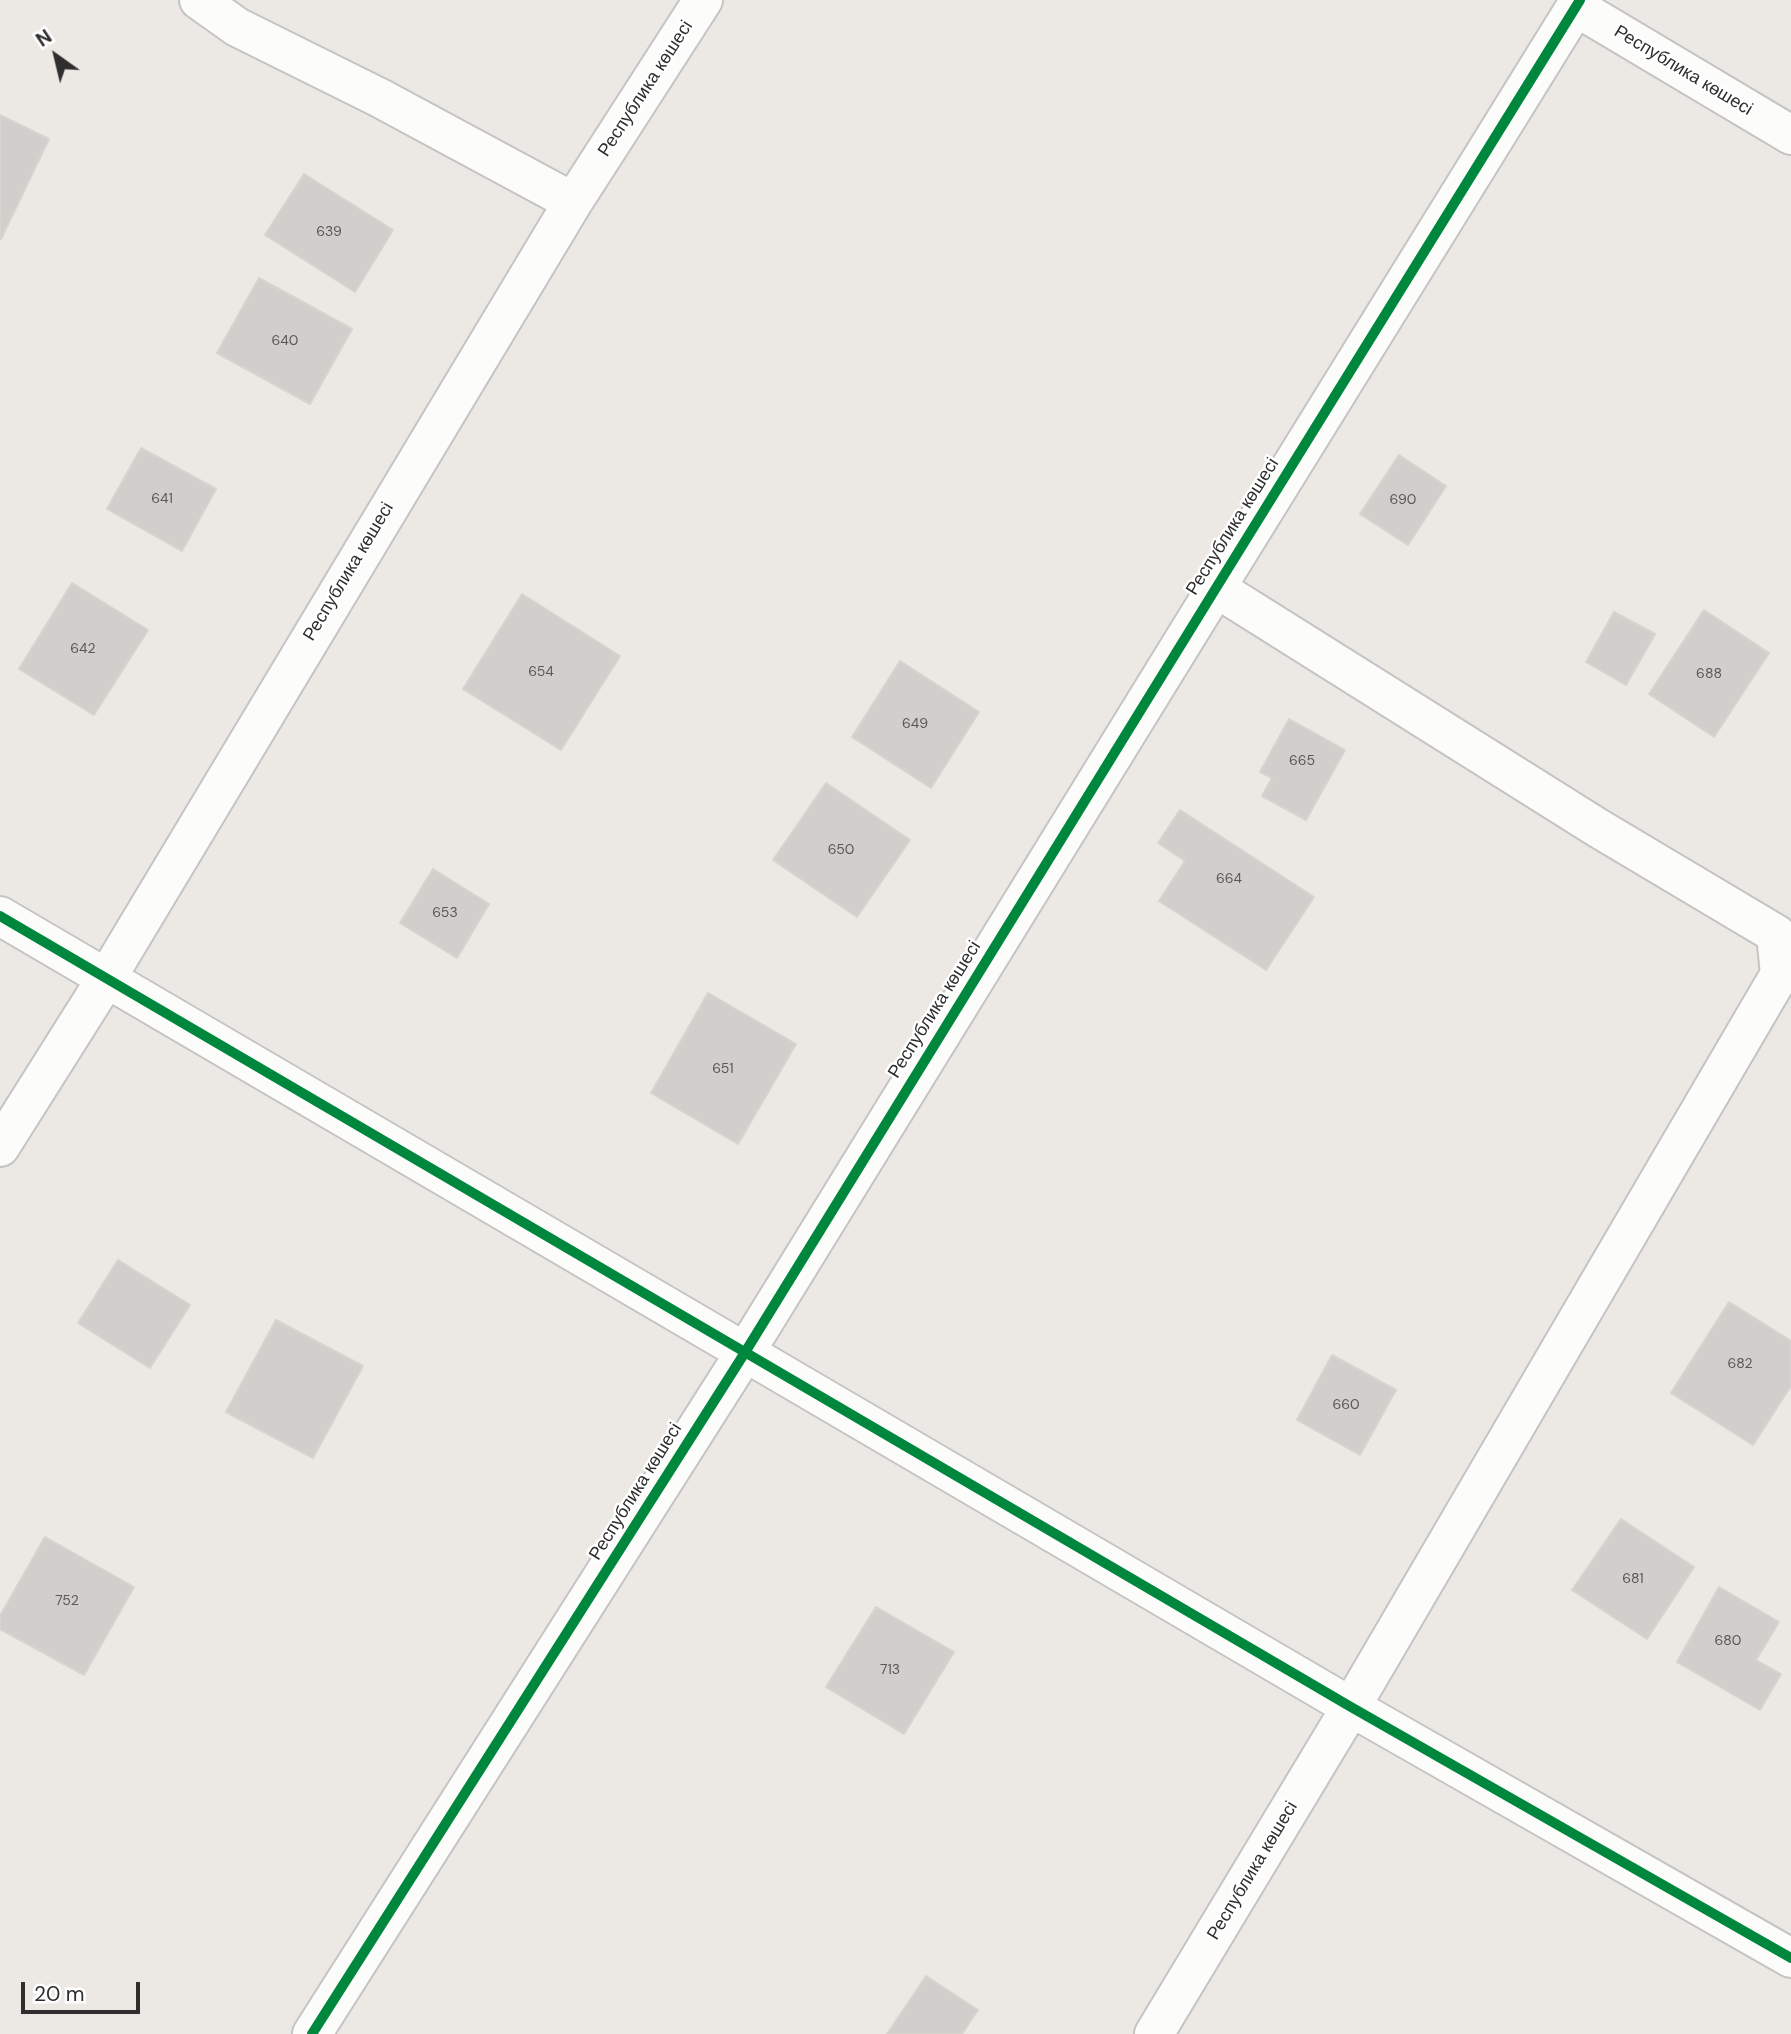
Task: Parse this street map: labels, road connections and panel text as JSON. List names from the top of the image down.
{
  "streets": {
    "street": ["Республика көшесі"]
  },
  "house_numbers": [
    "639",
    "640",
    "641",
    "690",
    "642",
    "654",
    "688",
    "649",
    "665",
    "650",
    "664",
    "653",
    "651",
    "682",
    "660",
    "681",
    "752",
    "680",
    "713"
  ],
  "scale_bar": "20 m",
  "north": "top left"
}
